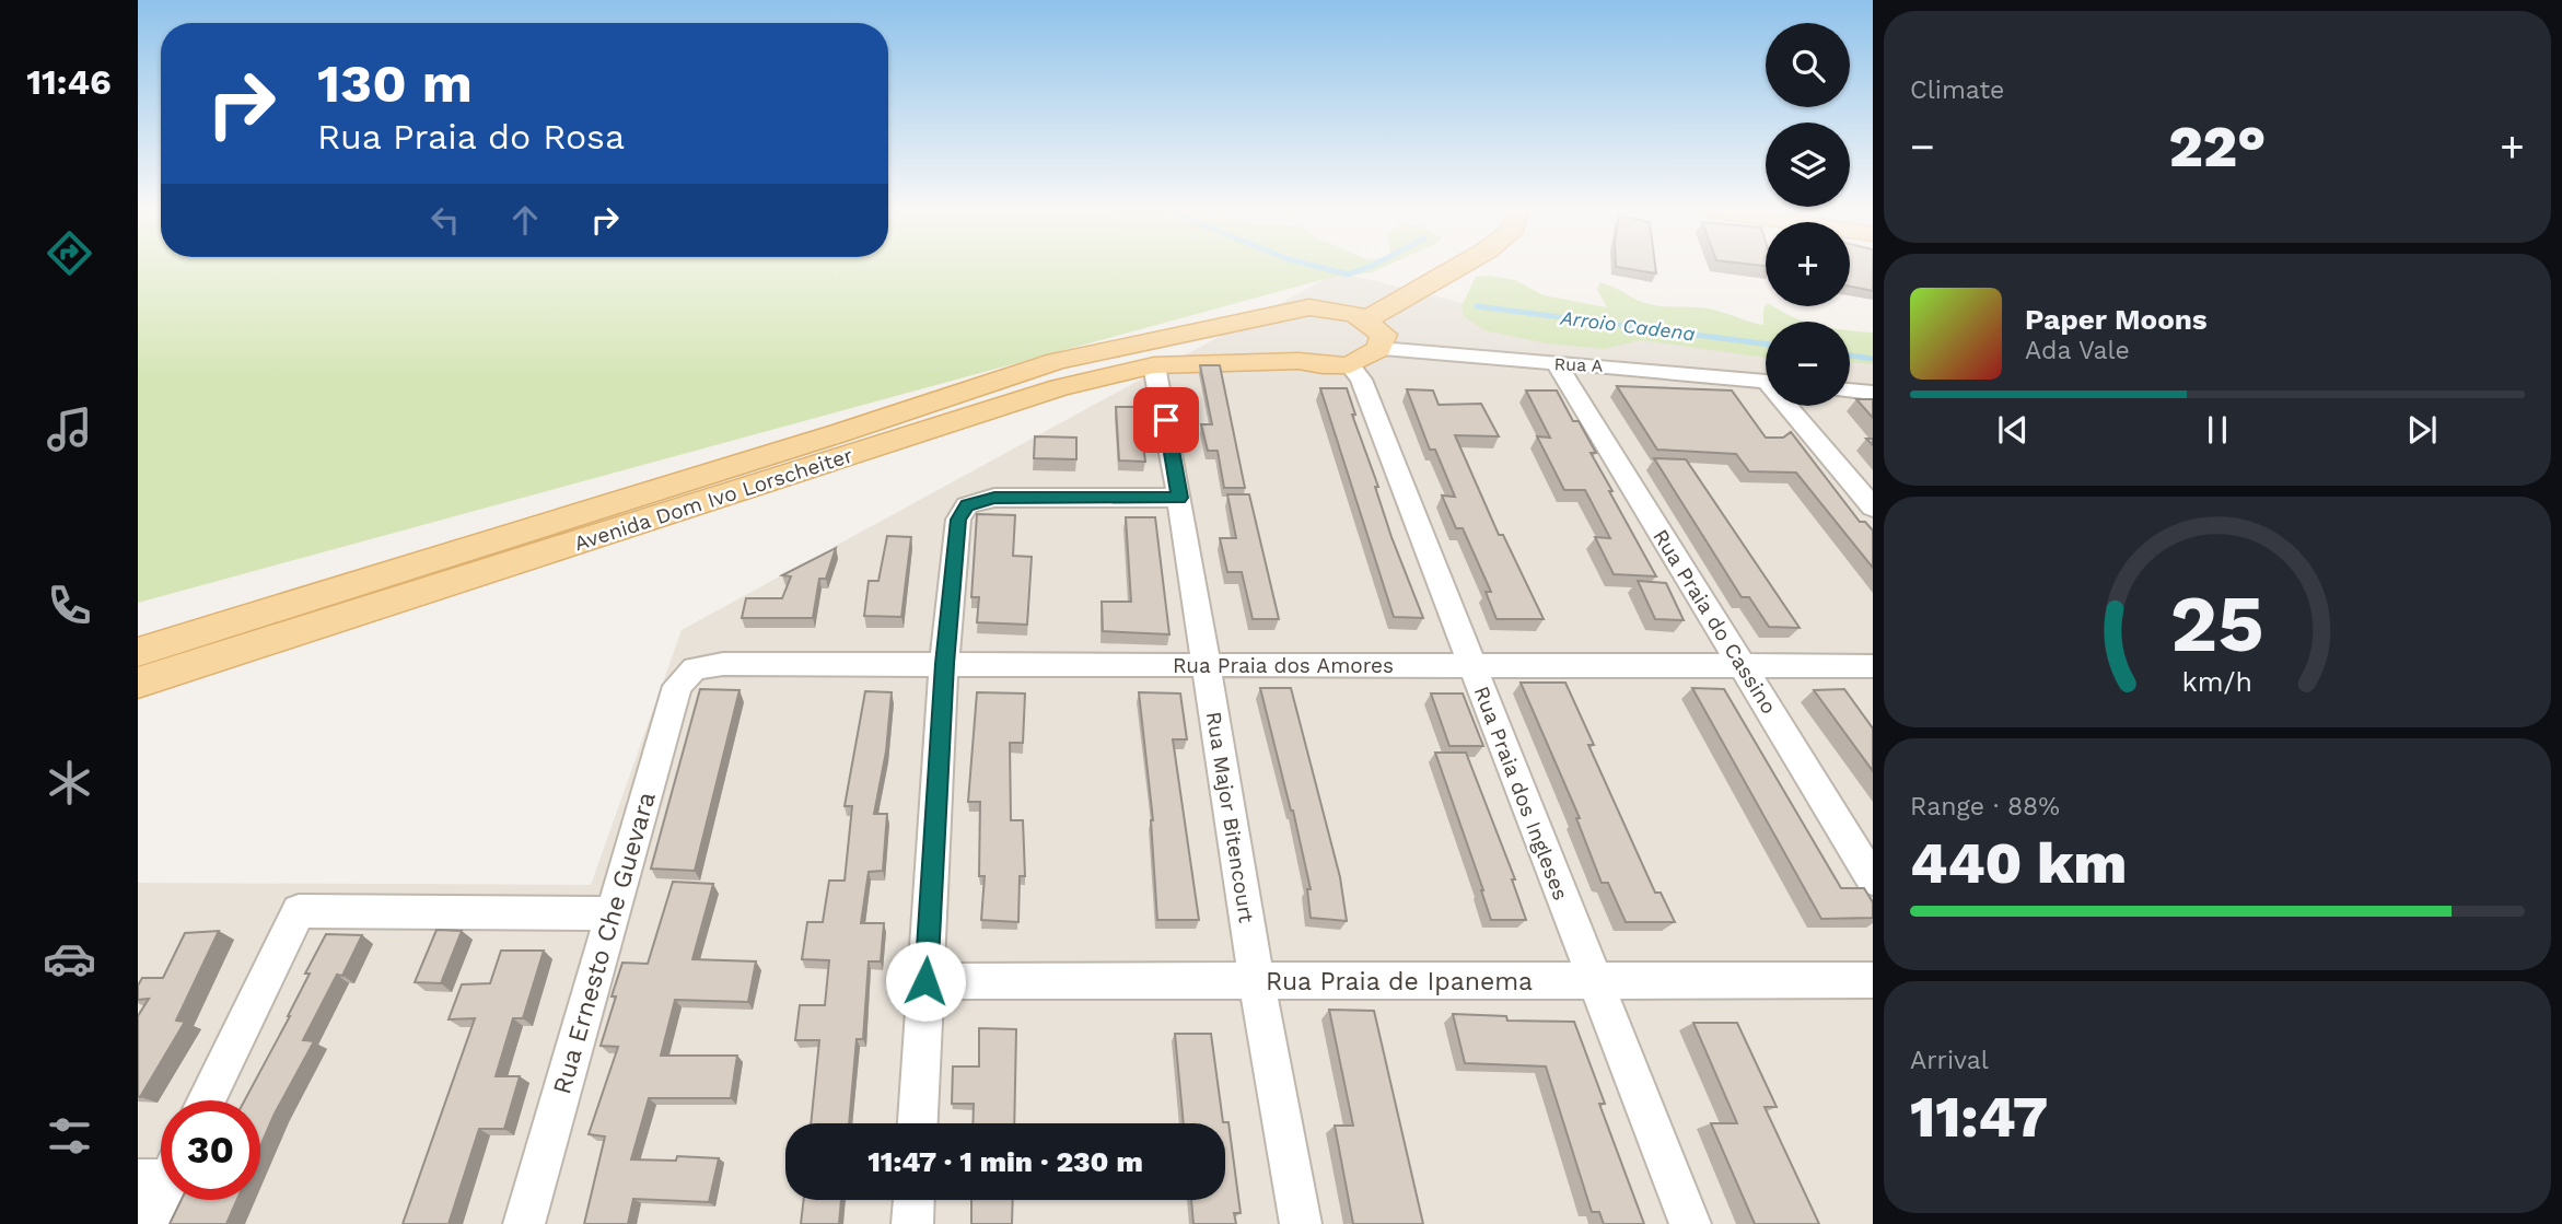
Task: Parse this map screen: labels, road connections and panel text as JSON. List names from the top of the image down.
{
  "streets": {
    "main road": ["Avenida Dom Ivo Lorscheiter"],
    "street": [
      "Rua A",
      "Rua Praia do Cassino",
      "Rua Praia dos Amores",
      "Rua Praia dos Ingleses",
      "Rua Major Bitencourt",
      "Rua Ernesto Che Guevara",
      "Rua Praia de Ipanema"
    ]
  },
  "crossings": [
    ["Rua A", "Rua Praia do Cassino"],
    ["Avenida Dom Ivo Lorscheiter", "Rua Praia dos Ingleses"],
    ["Avenida Dom Ivo Lorscheiter", "Rua Major Bitencourt"],
    ["Rua Praia do Cassino", "Rua Praia dos Amores"],
    ["Rua Praia dos Amores", "Rua Praia dos Ingleses"],
    ["Rua Praia dos Amores", "Rua Major Bitencourt"],
    ["Rua Praia dos Amores", "Rua Ernesto Che Guevara"],
    ["Rua Praia dos Ingleses", "Rua Praia de Ipanema"],
    ["Rua Major Bitencourt", "Rua Praia de Ipanema"]
  ],
  "water": ["Arroio Cadena"],
  "page": {
    "tabs": "11:46",
    "tile": [
      "Climate",
      ["Range · 88%", "440 km"],
      ["Arrival", "11:47"]
    ],
    "map_buttons": ["+", "−"],
    "turn": ["130 m", "Rua Praia do Rosa"],
    "heat": ["−", "22°", "+"],
    "song": ["Paper Moons", "Ada Vale"],
    "limit": "30",
    "trip": "11:47 · 1 min · 230 m",
    "gauge": ["25", "km/h"]
  }
}
